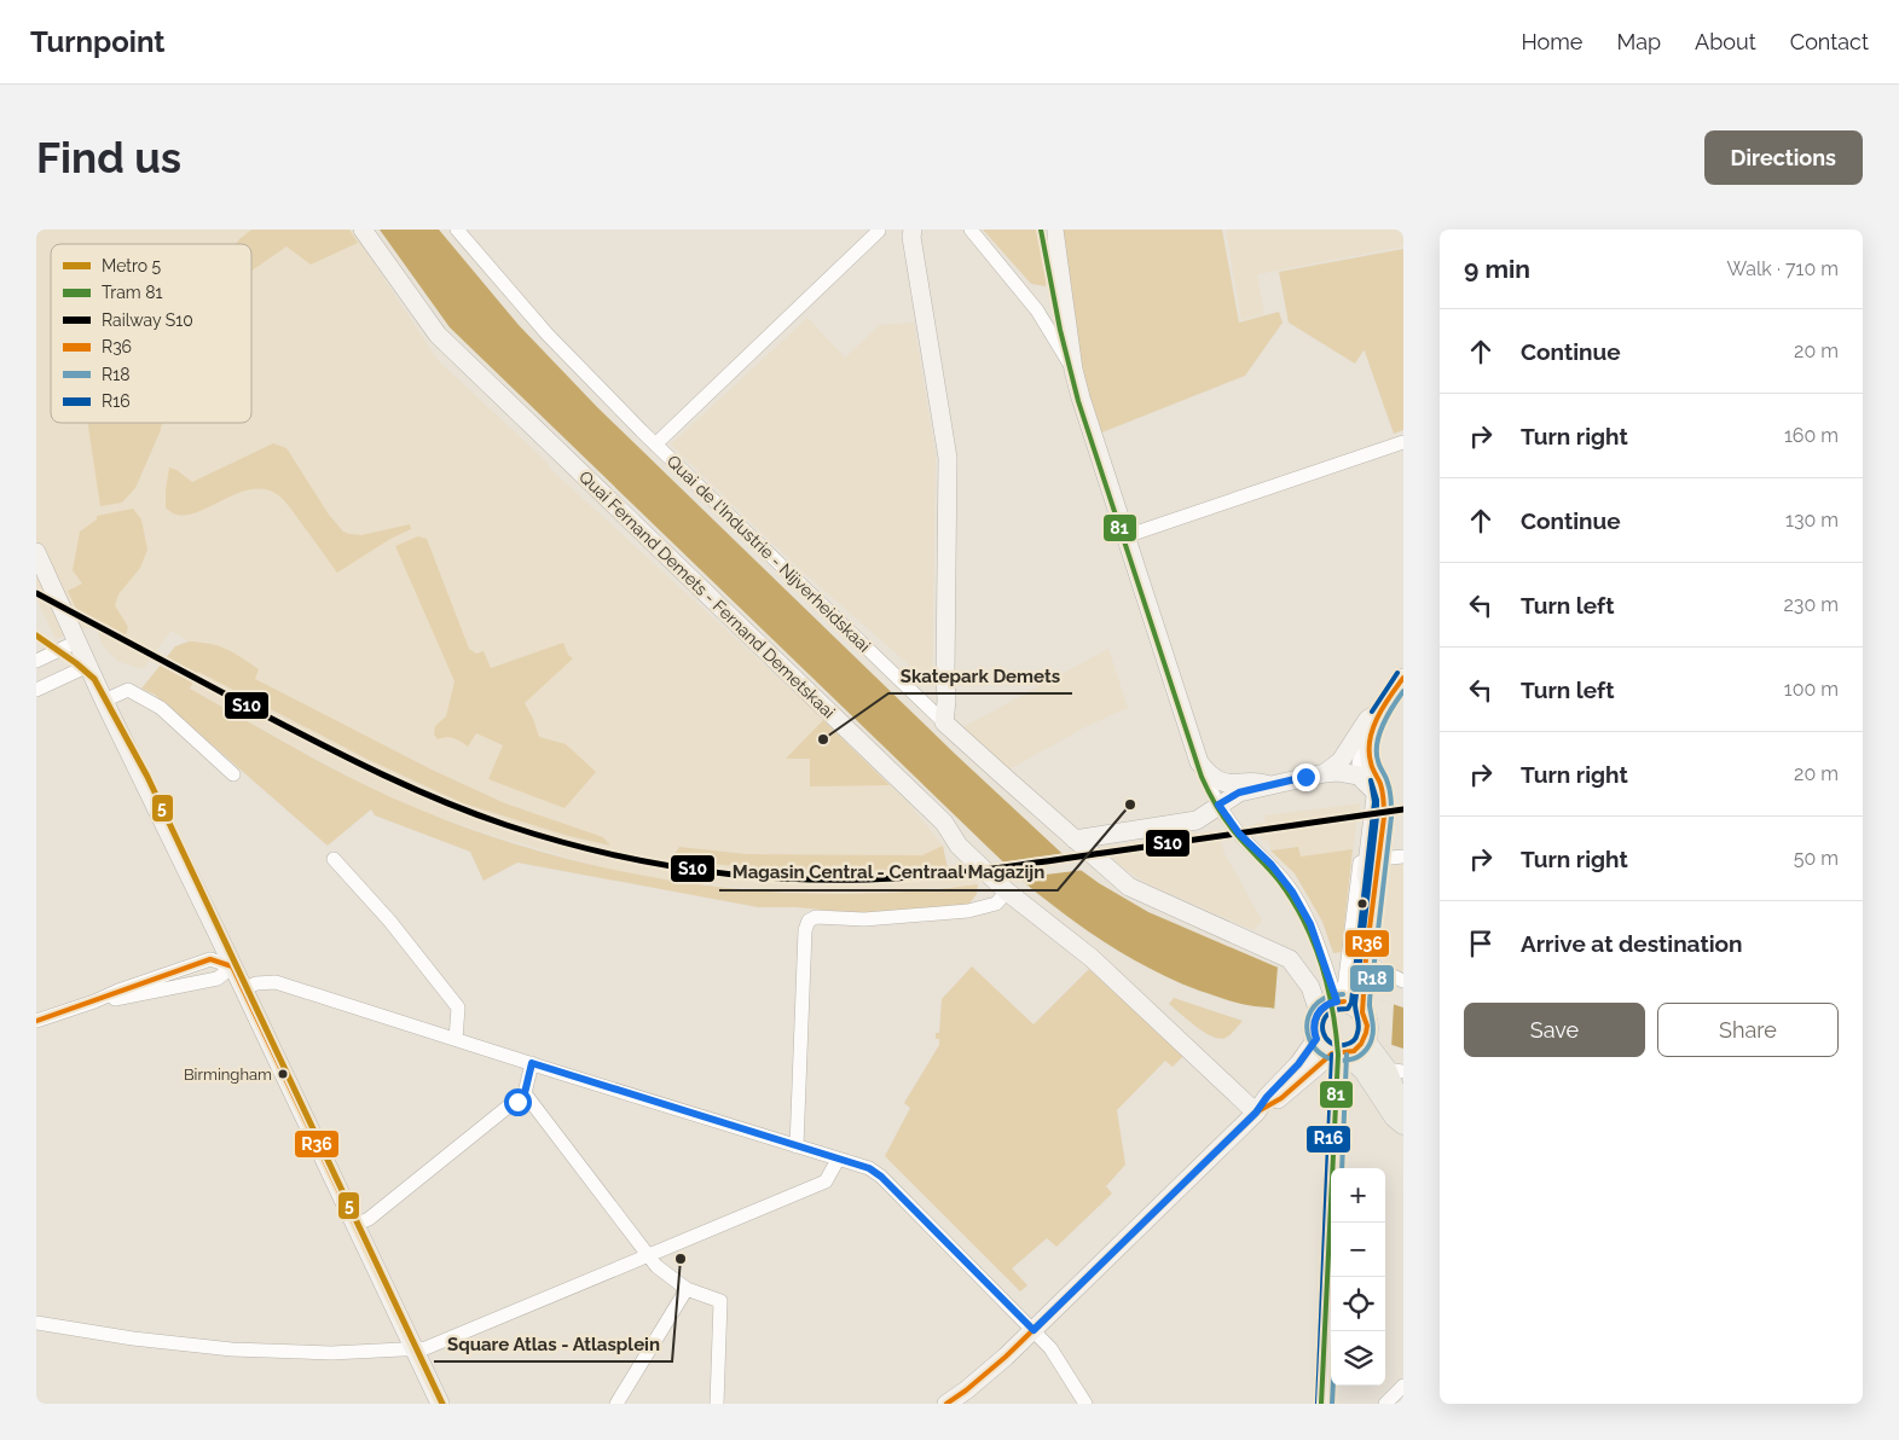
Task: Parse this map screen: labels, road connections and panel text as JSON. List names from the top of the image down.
{
  "streets": {
    "street": ["Quai de l'Industrie - Nijverheidskaai", "Quai Fernand Demets - Fernand Demetskaai"]
  },
  "places": [
    "Skatepark Demets",
    "Magasin Central - Centraal Magazijn",
    "Birmingham",
    "Square Atlas - Atlasplein"
  ],
  "lines": [
    "tram line 81",
    "rail line S10",
    "metro line 5",
    "transit line R16",
    "transit line R36",
    "transit line R18"
  ],
  "legend": [
    "Metro 5",
    "Tram 81",
    "Railway S10",
    "R36",
    "R18",
    "R16"
  ],
  "page": {
    "header": "Turnpoint",
    "nav": [
      "Home",
      "Map",
      "About",
      "Contact"
    ],
    "buttons": [
      "Directions",
      ["Save", "Share"]
    ],
    "title": "Find us",
    "heading": ["9 min", "Walk · 710 m"],
    "list": [
      ["Continue", "20 m"],
      ["Turn right", "160 m"],
      ["Continue", "130 m"],
      ["Turn left", "230 m"],
      ["Turn left", "100 m"],
      ["Turn right", "20 m"],
      ["Turn right", "50 m"],
      "Arrive at destination"
    ],
    "map_buttons": ["+", "−"]
  }
}
